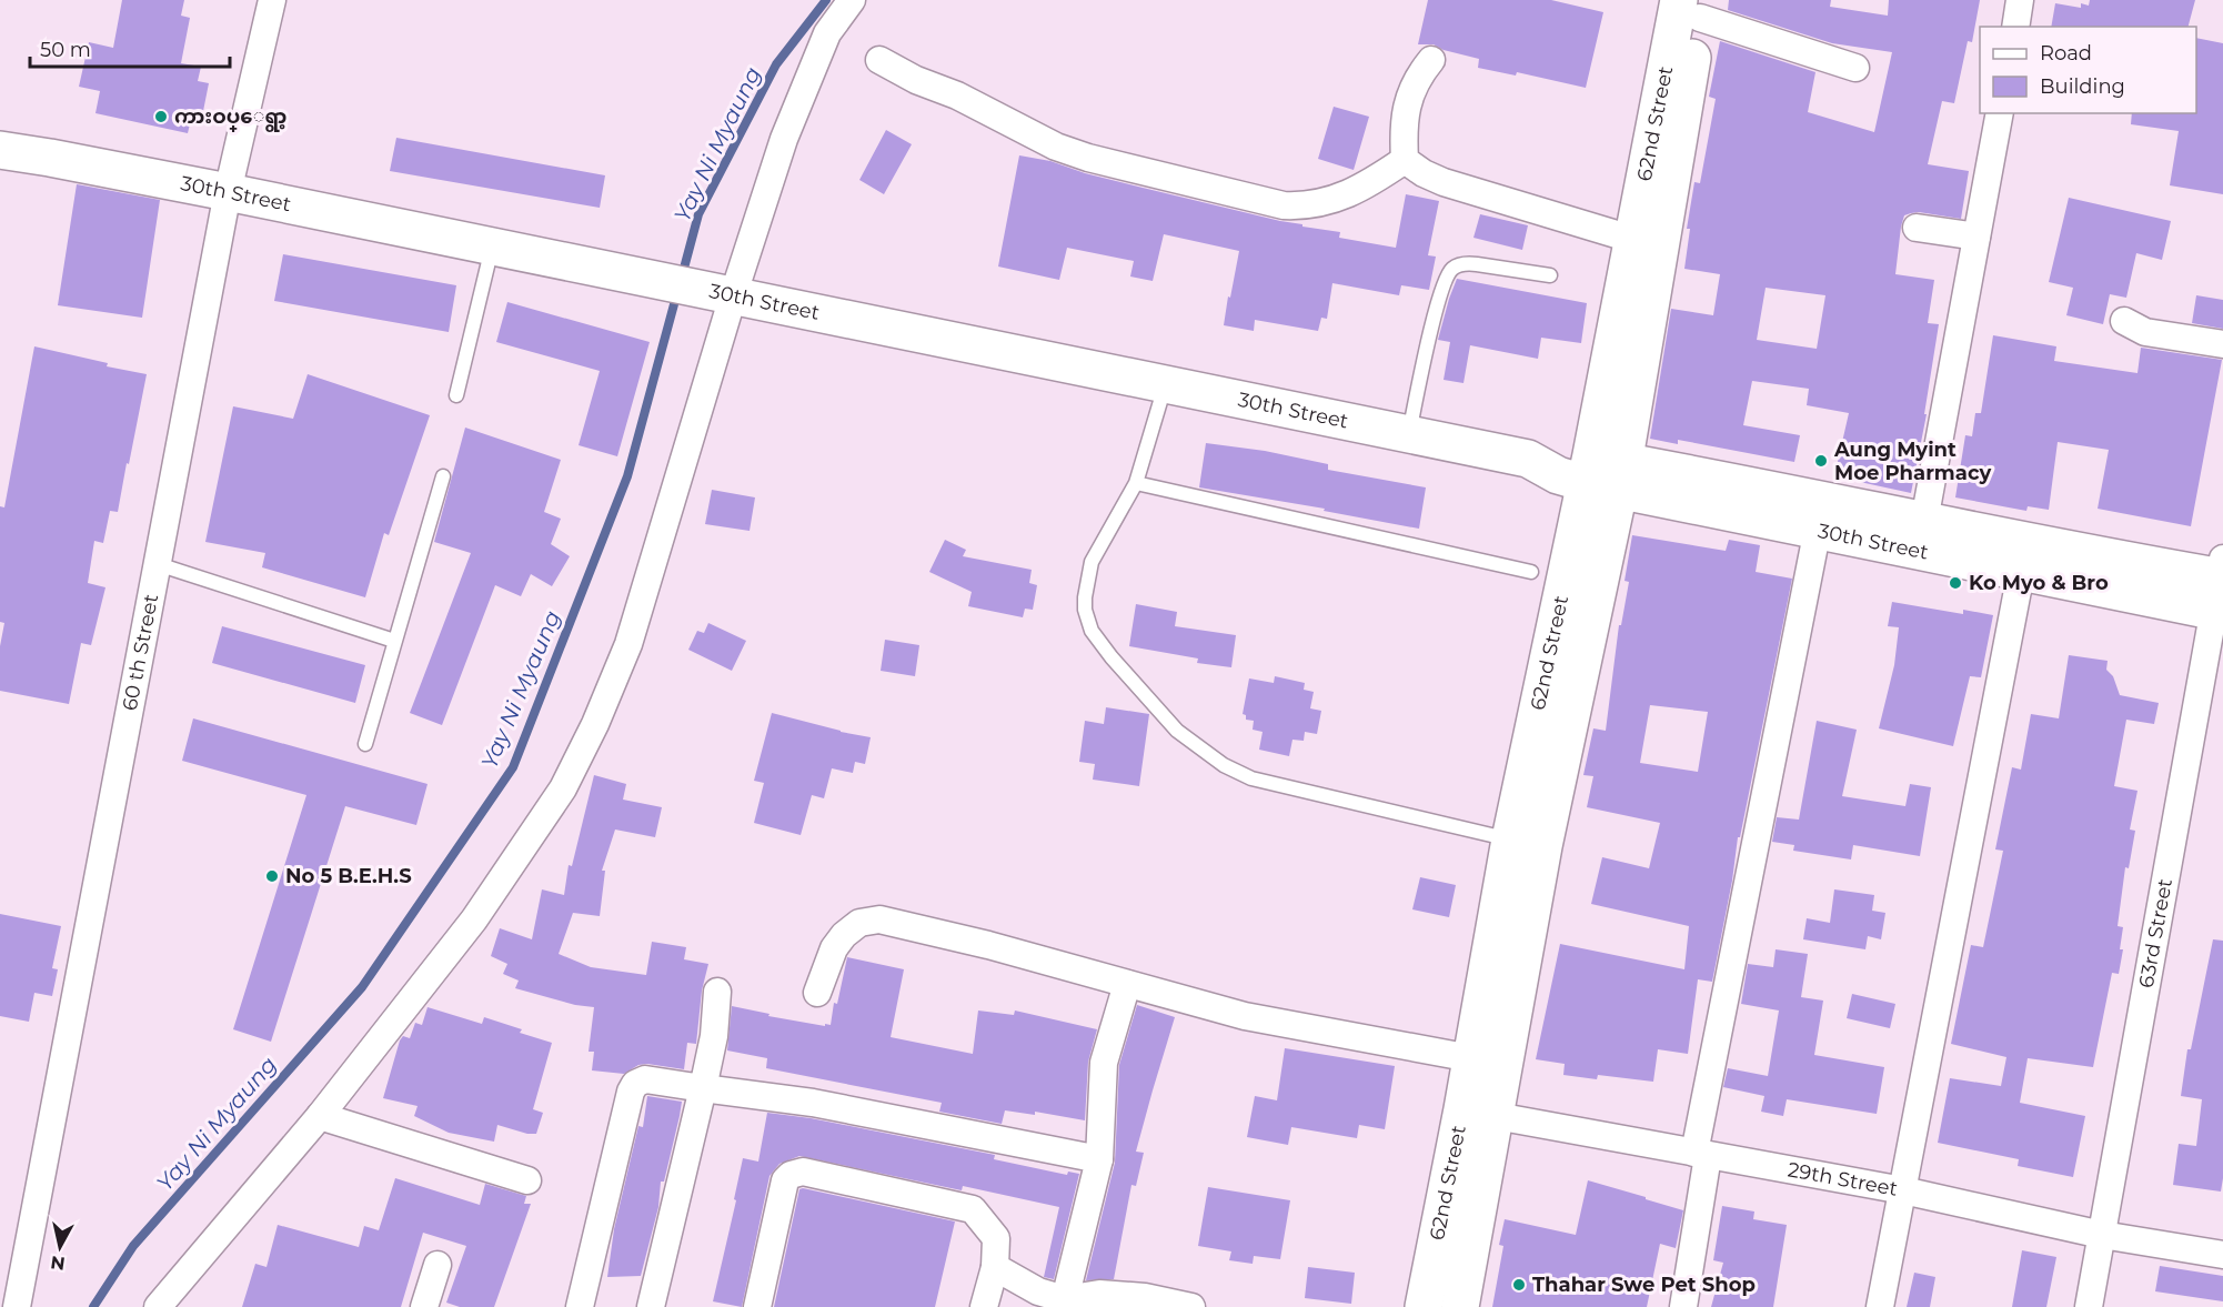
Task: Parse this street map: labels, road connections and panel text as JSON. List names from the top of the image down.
{
  "streets": {
    "main road": ["62nd Street", "30th Street"],
    "street": ["60 th Street", "63rd Street", "29th Street"]
  },
  "crossings": [
    ["62nd Street", "30th Street"],
    ["62nd Street", "29th Street"],
    ["30th Street", "60 th Street"],
    ["30th Street", "63rd Street"],
    ["63rd Street", "29th Street"]
  ],
  "water": ["Yay Ni Myaung"],
  "places": [
    "ကားဝပ္ေရွာ့",
    "Aung Myint Moe Pharmacy",
    "Ko Myo & Bro",
    "No 5 B.E.H.S",
    "Thahar Swe Pet Shop"
  ],
  "legend": ["Road", "Building"],
  "scale_bar": "50 m",
  "north": "bottom"
}
